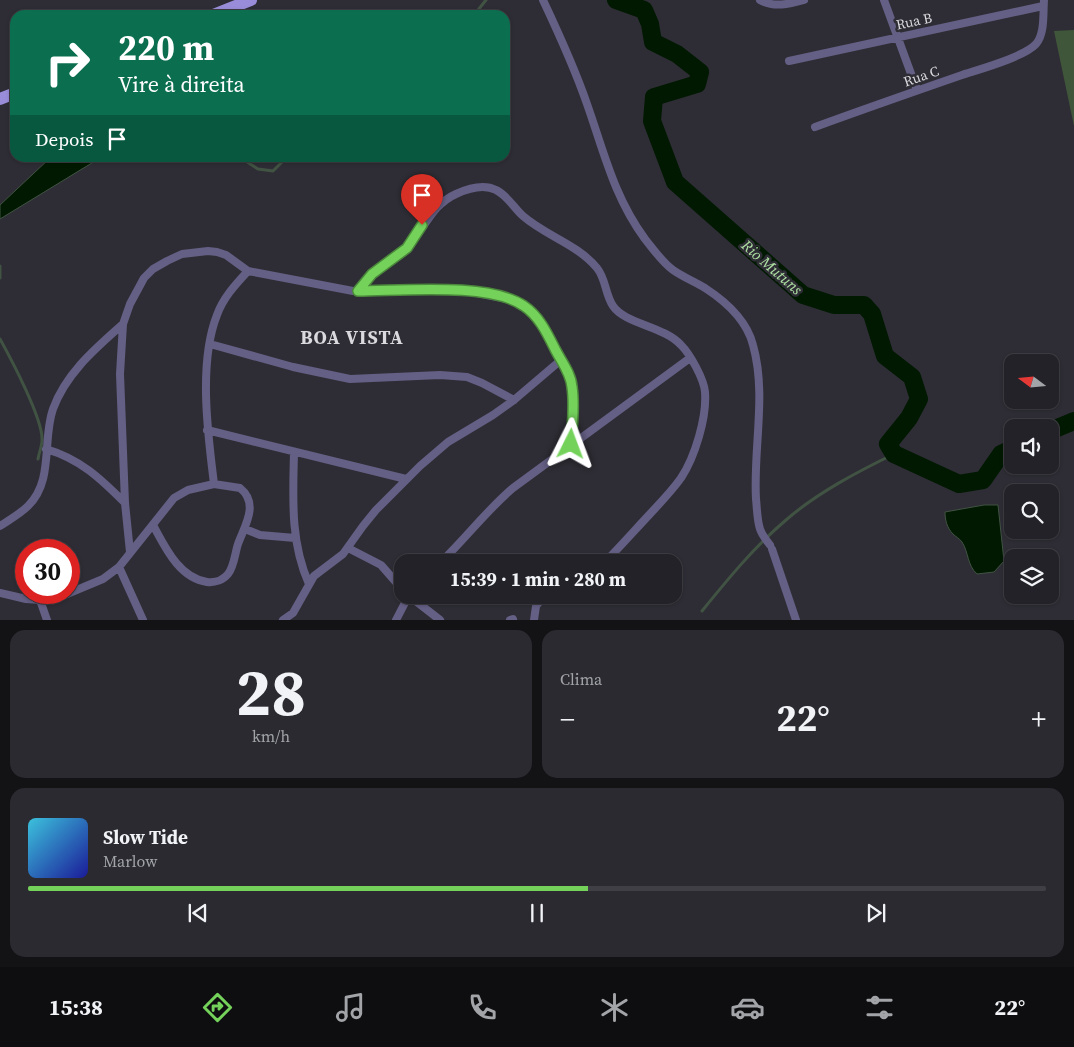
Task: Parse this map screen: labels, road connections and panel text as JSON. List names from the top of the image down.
{
  "streets": {
    "street": ["Rua B", "Rua C"]
  },
  "crossings": [
    ["Rua B", "Rua C"]
  ],
  "districts": ["BOA VISTA"],
  "water": ["Rio Mutuns"],
  "north": "left",
  "page": {
    "turn": ["220 m", "Vire à direita"],
    "then": "Depois",
    "limit": "30",
    "trip": "15:39 · 1 min · 280 m",
    "tile": [
      ["28", "km/h"],
      "Clima"
    ],
    "heat": ["−", "22°", "+"],
    "song": ["Slow Tide", "Marlow"],
    "tabs": ["15:38", "22°"]
  }
}
